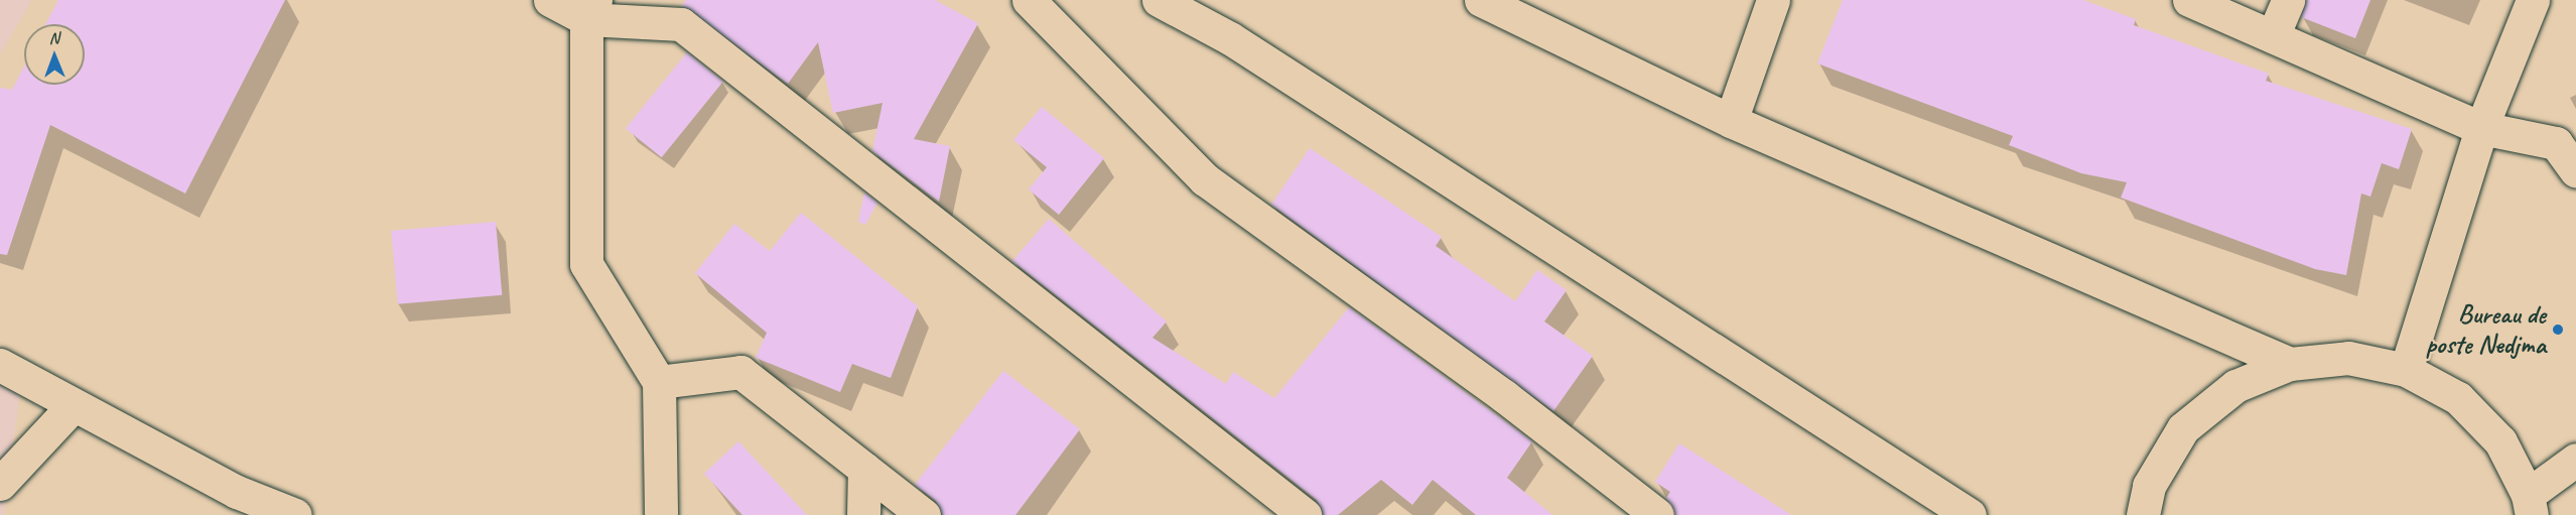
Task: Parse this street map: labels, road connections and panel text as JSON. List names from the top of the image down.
{
  "places": ["Bureau de poste Nedjma"],
  "north": "top"
}
